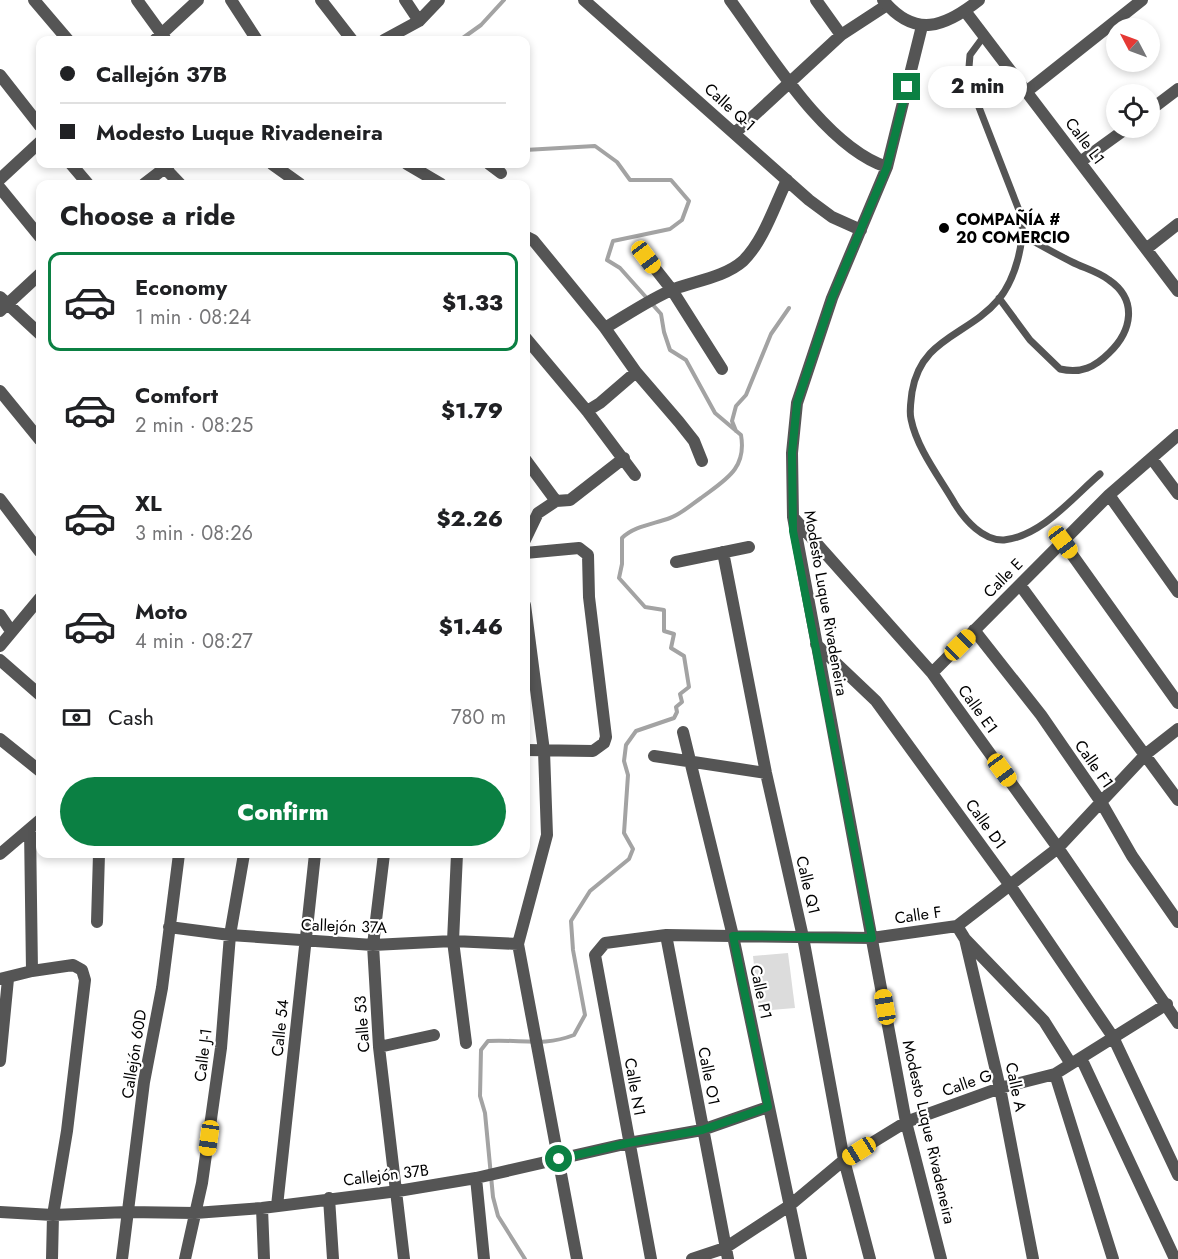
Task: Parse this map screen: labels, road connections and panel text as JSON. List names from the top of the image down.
{
  "streets": {
    "street": [
      "Calle Q-1",
      "Calle L1",
      "Calle E",
      "Modesto Luque Rivadeneira",
      "Calle E1",
      "Calle F1",
      "Calle D1",
      "Calle Q1",
      "Calle F",
      "Callejón 37A",
      "Calle P1",
      "Calle 53",
      "Calle 54",
      "Callejón 60D",
      "Calle J-1",
      "Calle O1",
      "Calle G",
      "Calle N1",
      "Calle A",
      "Callejón 37B"
    ]
  },
  "crossings": [
    ["Calle Q-1", "Modesto Luque Rivadeneira"],
    ["Calle E", "Calle E1"],
    ["Calle E", "Calle F1"],
    ["Modesto Luque Rivadeneira", "Calle E1"],
    ["Modesto Luque Rivadeneira", "Calle D1"],
    ["Modesto Luque Rivadeneira", "Calle F"],
    ["Modesto Luque Rivadeneira", "Calle G"],
    ["Calle E1", "Calle F"],
    ["Calle E1", "Calle G"],
    ["Calle F1", "Calle F"],
    ["Calle D1", "Calle F"],
    ["Calle D1", "Calle G"],
    ["Calle Q1", "Calle F"],
    ["Calle Q1", "Calle G"],
    ["Calle F", "Calle P1"],
    ["Calle F", "Calle O1"],
    ["Calle F", "Calle N1"],
    ["Calle F", "Calle A"],
    ["Callejón 37A", "Calle 53"],
    ["Callejón 37A", "Calle 54"],
    ["Callejón 37A", "Callejón 60D"],
    ["Callejón 37A", "Calle J-1"],
    ["Calle P1", "Calle G"],
    ["Calle P1", "Callejón 37B"],
    ["Calle 53", "Callejón 37B"],
    ["Calle 54", "Callejón 37B"],
    ["Callejón 60D", "Callejón 37B"],
    ["Calle J-1", "Callejón 37B"],
    ["Calle O1", "Calle G"],
    ["Calle O1", "Callejón 37B"],
    ["Calle G", "Calle A"],
    ["Calle N1", "Callejón 37B"]
  ],
  "places": ["COMPAÑÍA # 20 COMERCIO"],
  "north": "top left",
  "page": {
    "banner": ["Callejón 37B", "Modesto Luque Rivadeneira"],
    "bubble": "2 min",
    "heading": "Choose a ride",
    "list": [
      {
        "name": "Economy",
        "note": "1 min · 08:24",
        "value": "$1.33"
      },
      {
        "name": "Comfort",
        "note": "2 min · 08:25",
        "value": "$1.79"
      },
      {
        "name": "XL",
        "note": "3 min · 08:26",
        "value": "$2.26"
      },
      {
        "name": "Moto",
        "note": "4 min · 08:27",
        "value": "$1.46"
      }
    ],
    "pay": ["Cash", "780 m"],
    "buttons": "Confirm"
  }
}
